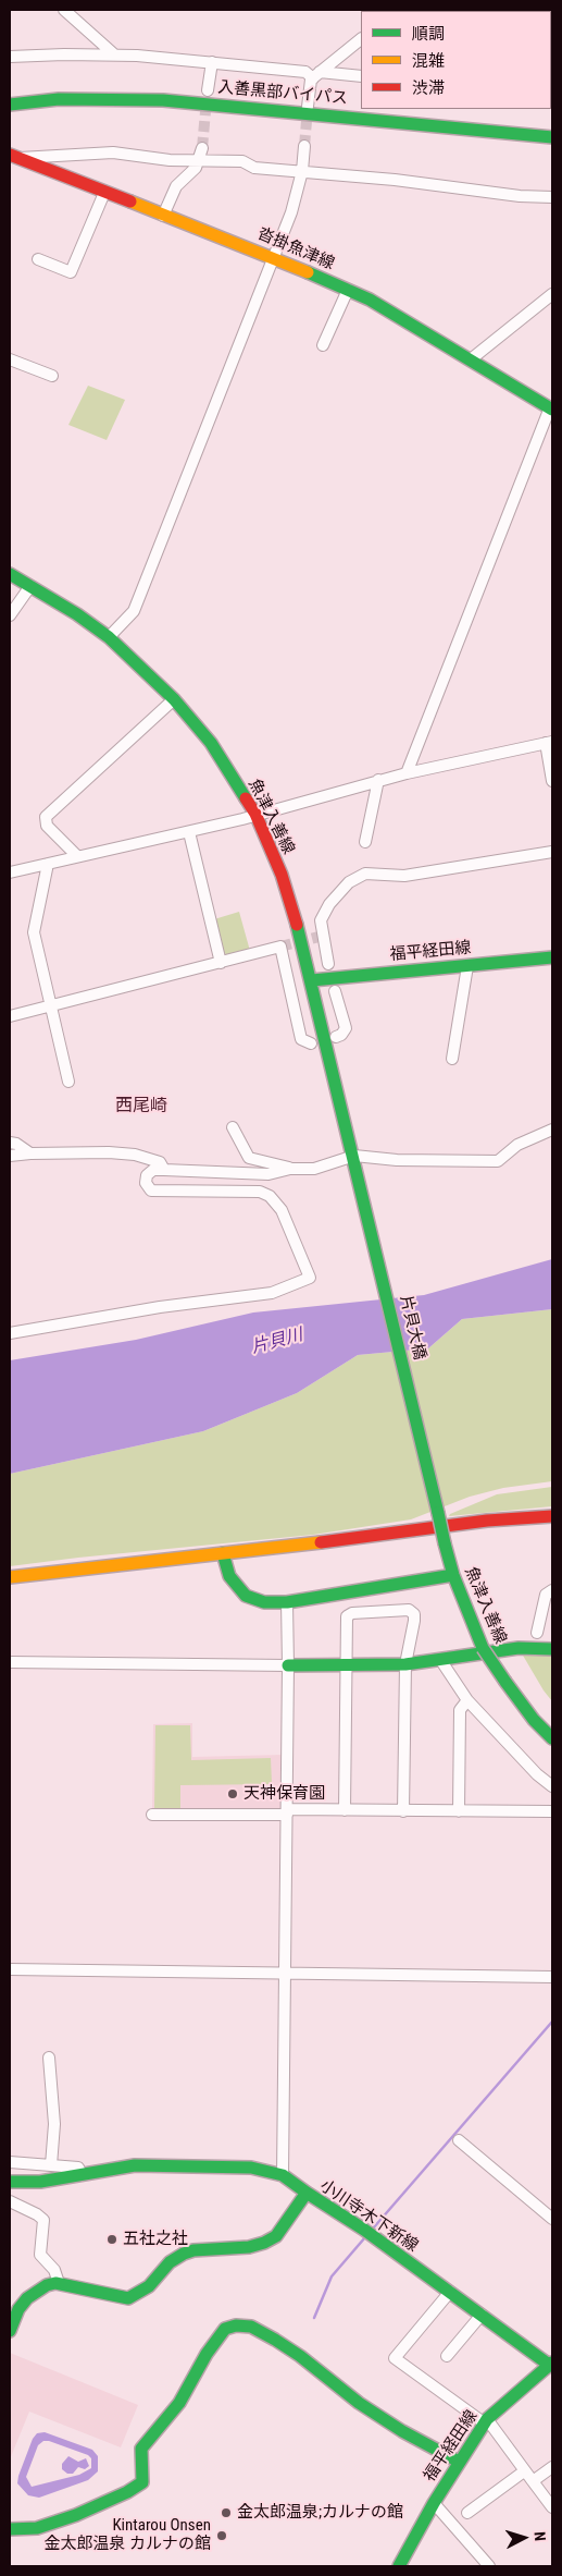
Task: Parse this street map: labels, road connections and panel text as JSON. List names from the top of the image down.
{
  "streets": {
    "main road": [
      "入善黒部バイパス",
      "沓掛魚津線",
      "魚津入善線",
      "福平経田線",
      "片貝大橋",
      "小川寺木下新線"
    ]
  },
  "crossings": [
    ["魚津入善線", "福平経田線"],
    ["魚津入善線", "片貝大橋"],
    ["福平経田線", "小川寺木下新線"]
  ],
  "districts": ["西尾崎"],
  "water": ["片貝川"],
  "places": [
    "天神保育園",
    "五社之社",
    "金太郎温泉;カルナの館",
    "Kintarou Onsen 金太郎温泉 カルナの館"
  ],
  "legend": ["順調", "混雑", "渋滞"],
  "north": "right"
}
